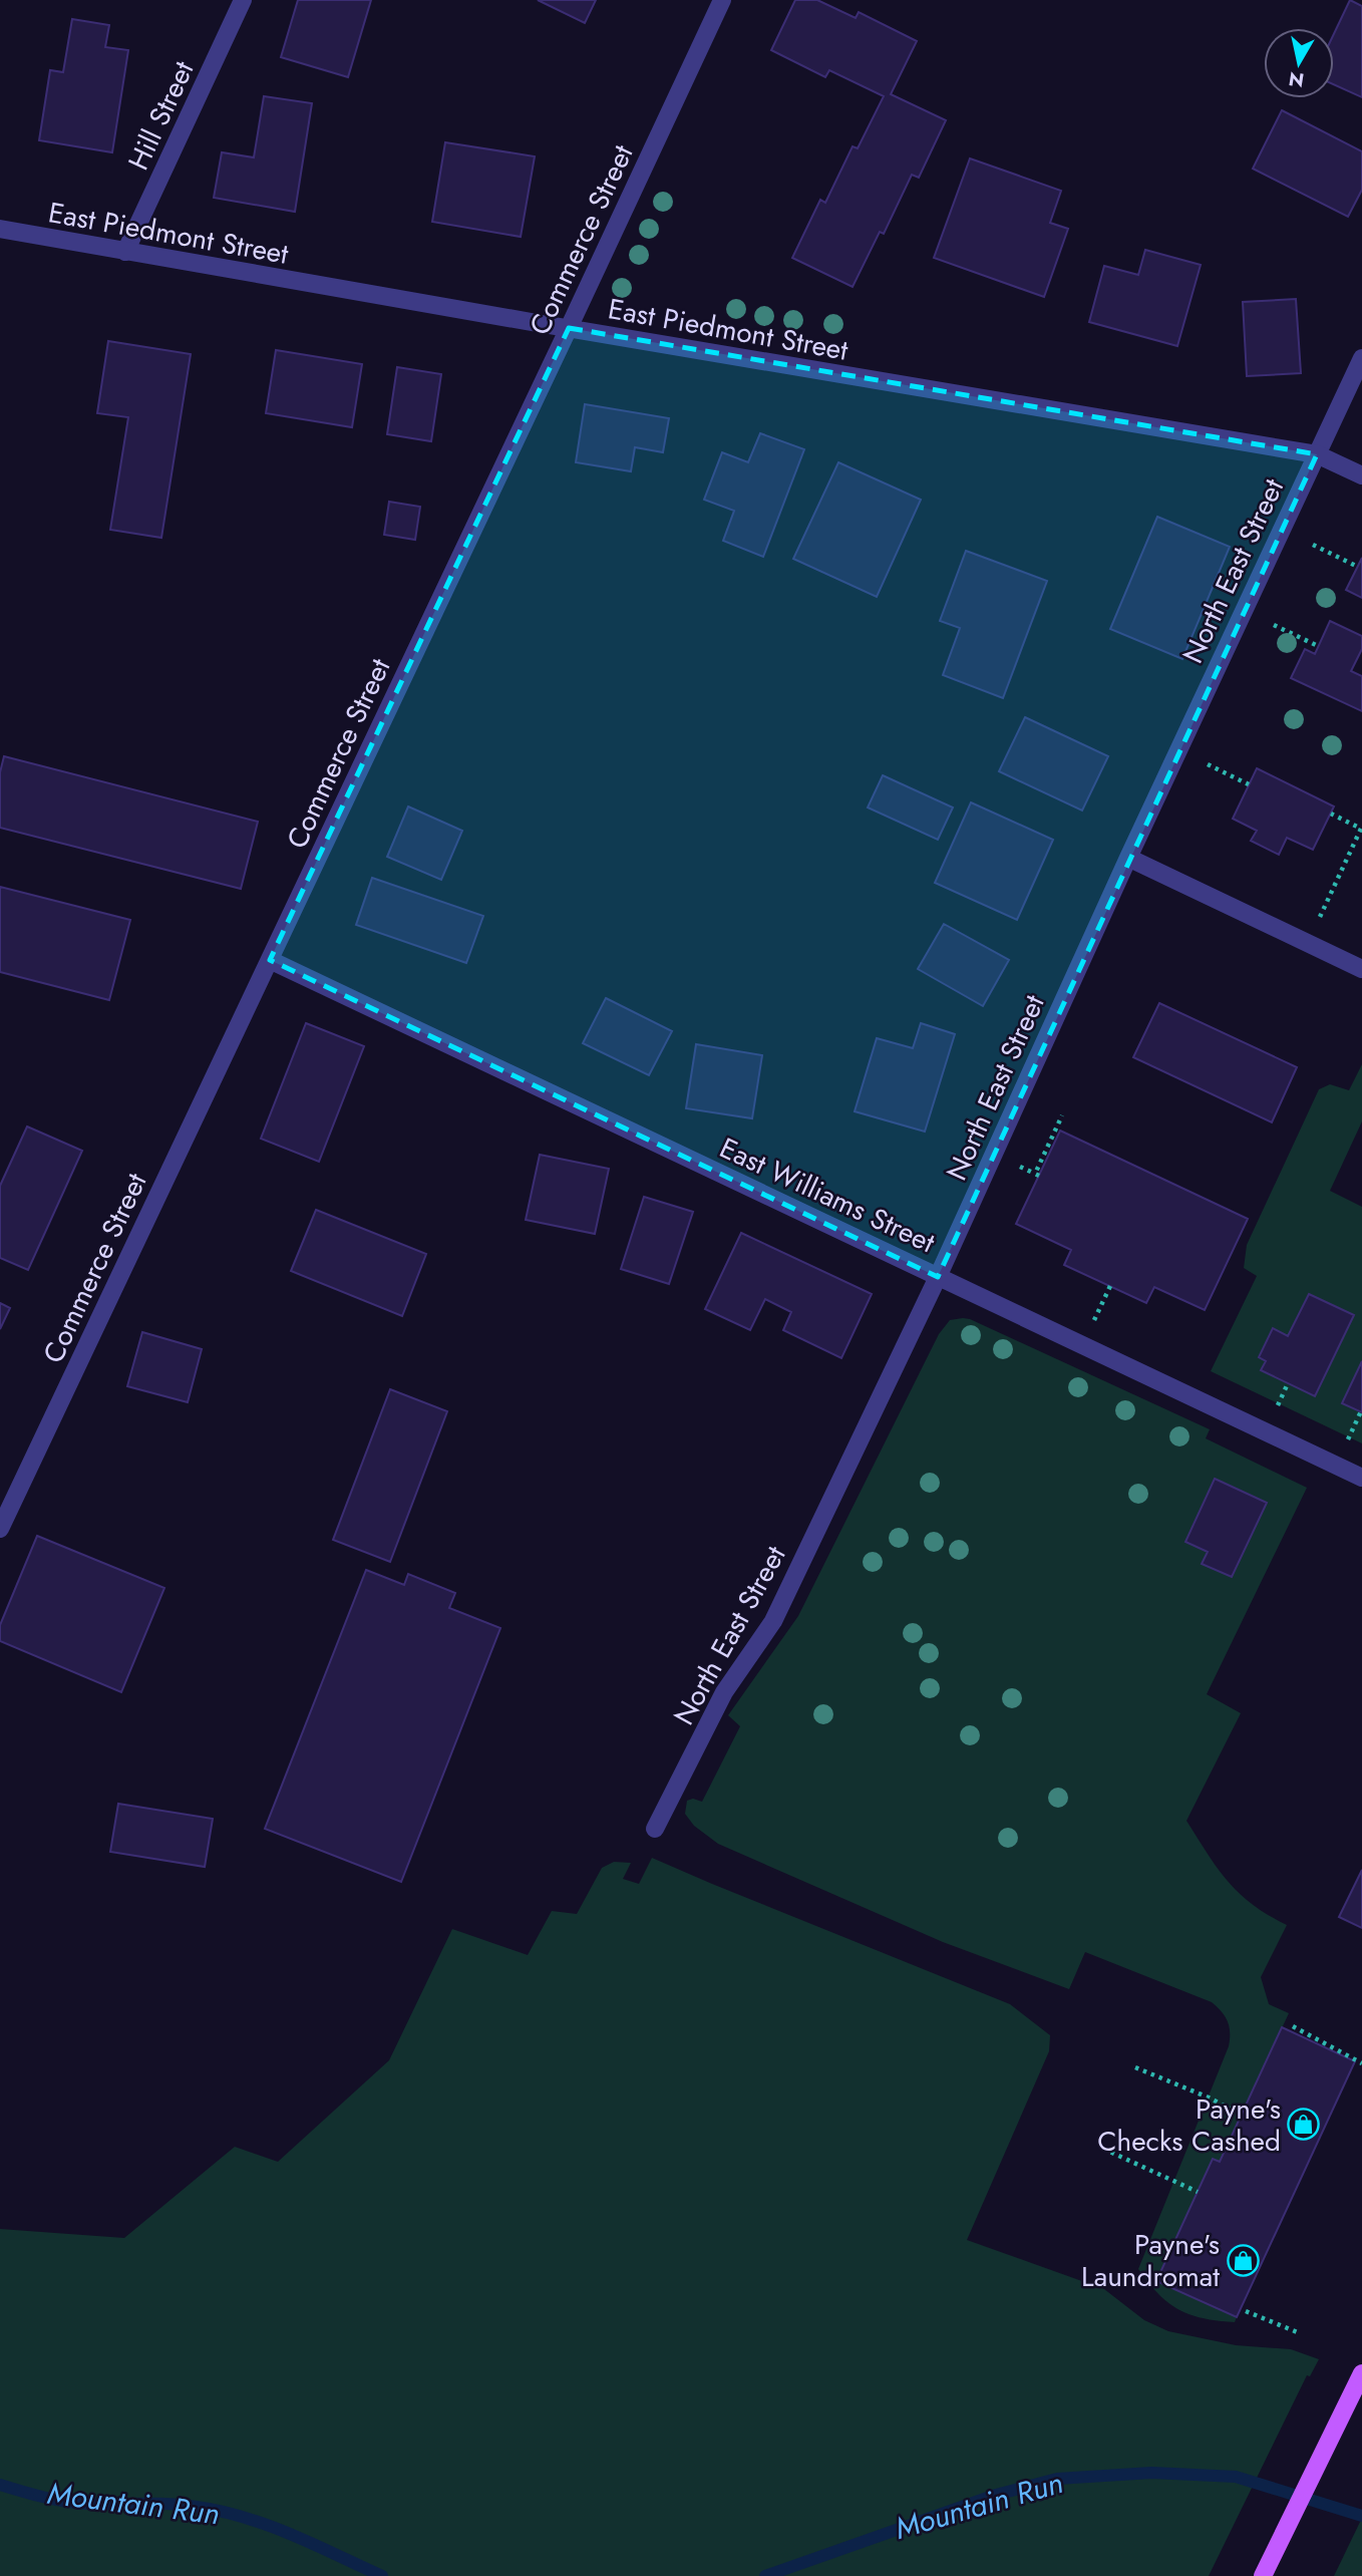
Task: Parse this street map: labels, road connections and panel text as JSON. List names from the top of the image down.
{
  "streets": {
    "street": [
      "Hill Street",
      "East Piedmont Street",
      "Commerce Street",
      "North East Street",
      "East Williams Street"
    ]
  },
  "crossings": [
    ["Hill Street", "East Piedmont Street"],
    ["East Piedmont Street", "Commerce Street"],
    ["East Piedmont Street", "North East Street"],
    ["Commerce Street", "East Williams Street"],
    ["North East Street", "East Williams Street"]
  ],
  "water": ["Mountain Run"],
  "places": {
    "shop": ["Payne's Checks Cashed", "Payne's Laundromat"]
  },
  "north": "bottom"
}
